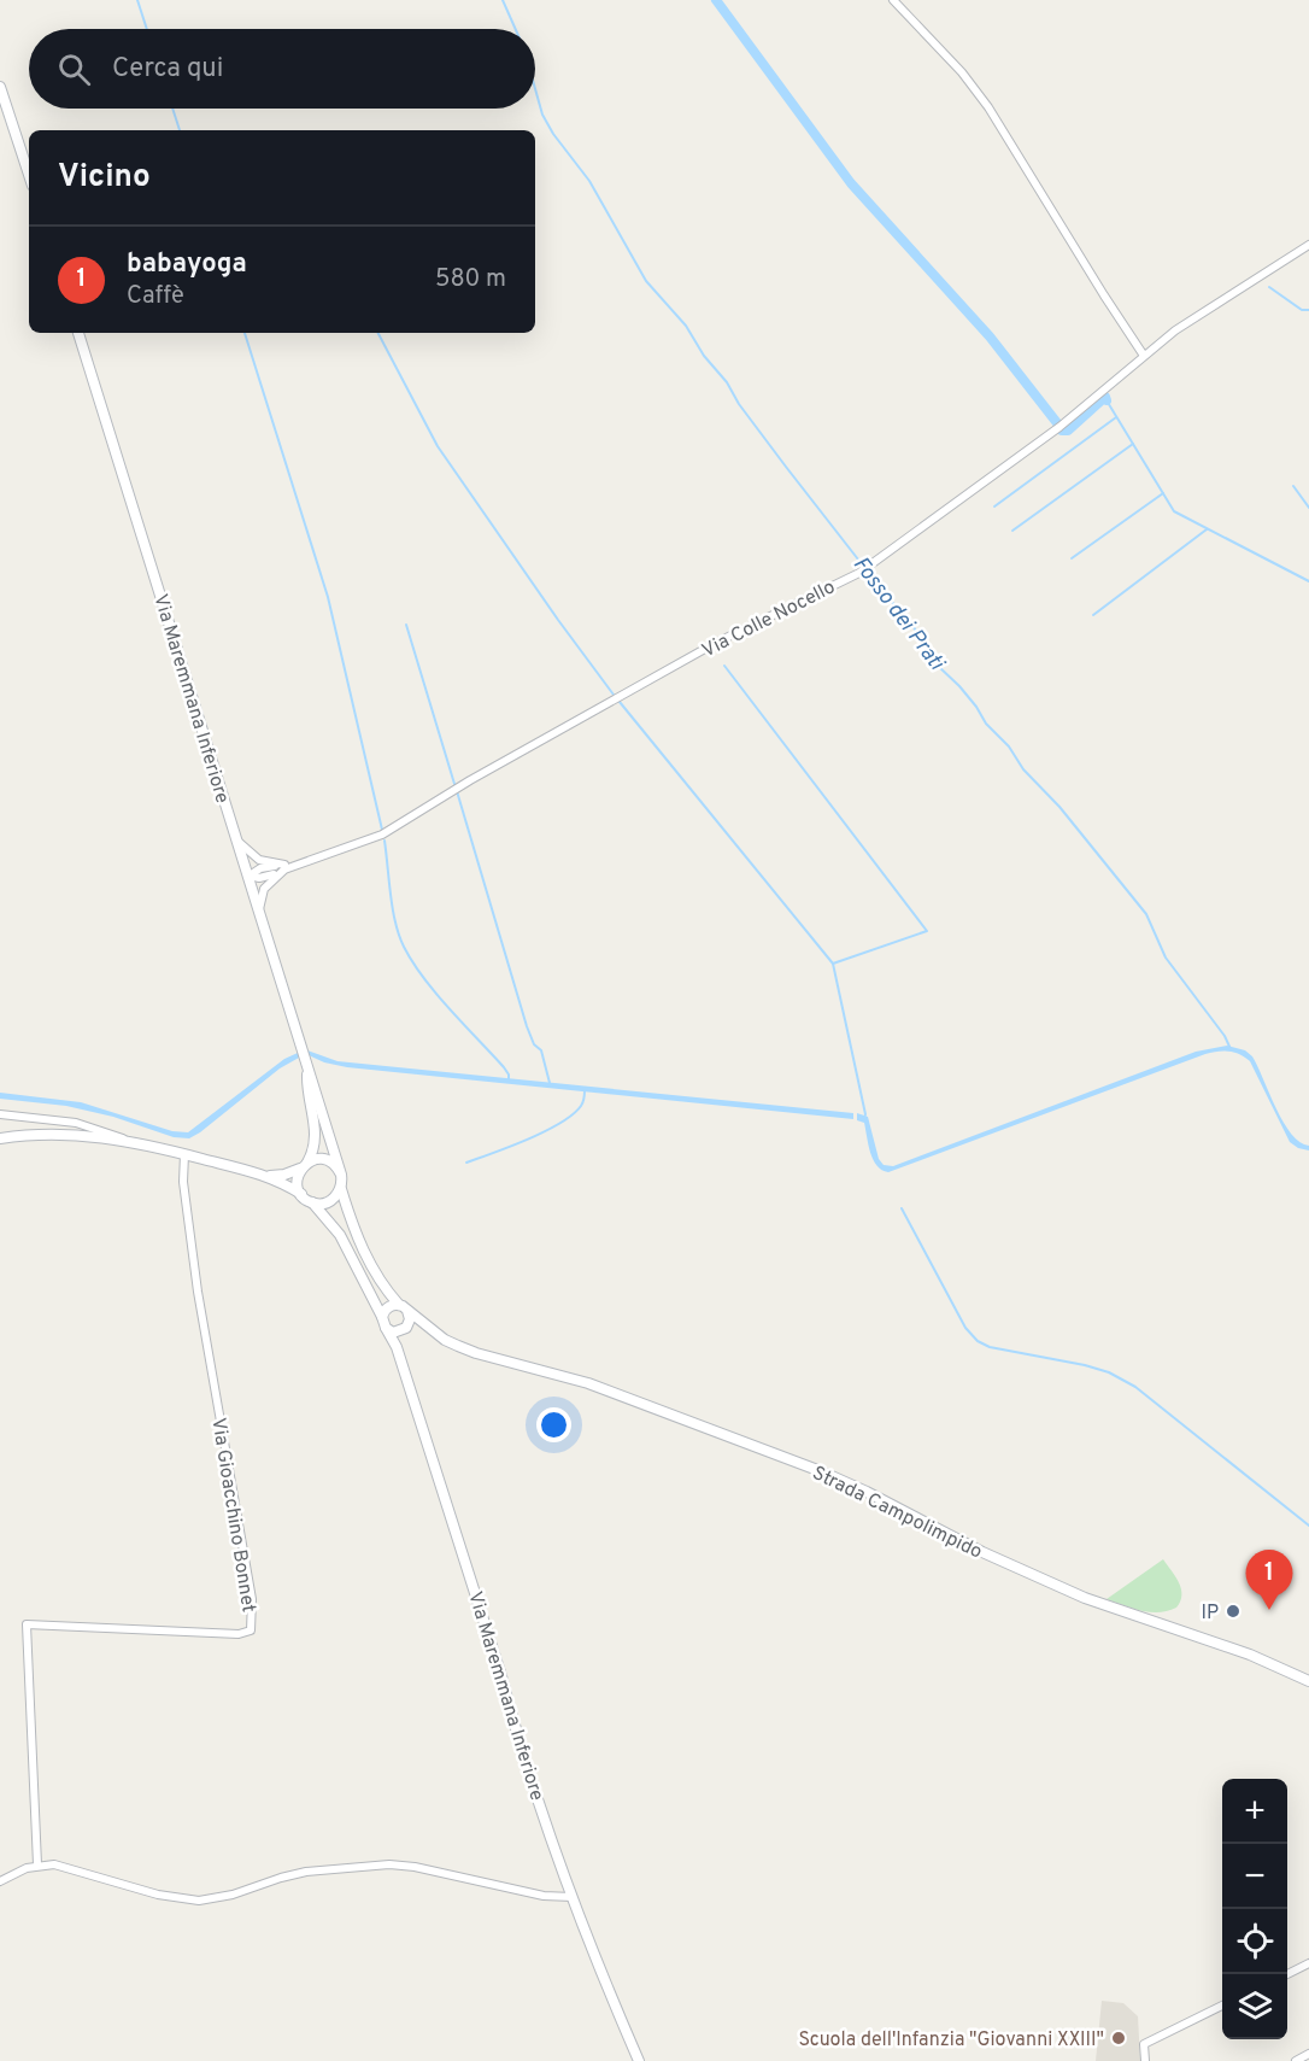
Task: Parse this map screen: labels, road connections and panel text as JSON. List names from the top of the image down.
{
  "streets": {
    "main road": ["Via Maremmana Inferiore", "Strada Campolimpido"],
    "street": ["Via Colle Nocello", "Via Gioacchino Bonnet"]
  },
  "crossings": [
    ["Via Colle Nocello", "Via Maremmana Inferiore"],
    ["Via Maremmana Inferiore", "Strada Campolimpido"]
  ],
  "water": ["Fosso dei Prati"],
  "places": ["IP", "Scuola dell'Infanzia \"Giovanni XXIII\""],
  "page": {
    "search": "Cerca qui",
    "heading": "Vicino",
    "list": [
      {
        "mark": "1",
        "name": "babayoga",
        "note": "Caffè",
        "value": "580 m"
      }
    ],
    "pins": "1",
    "map_buttons": ["+", "−"]
  }
}
